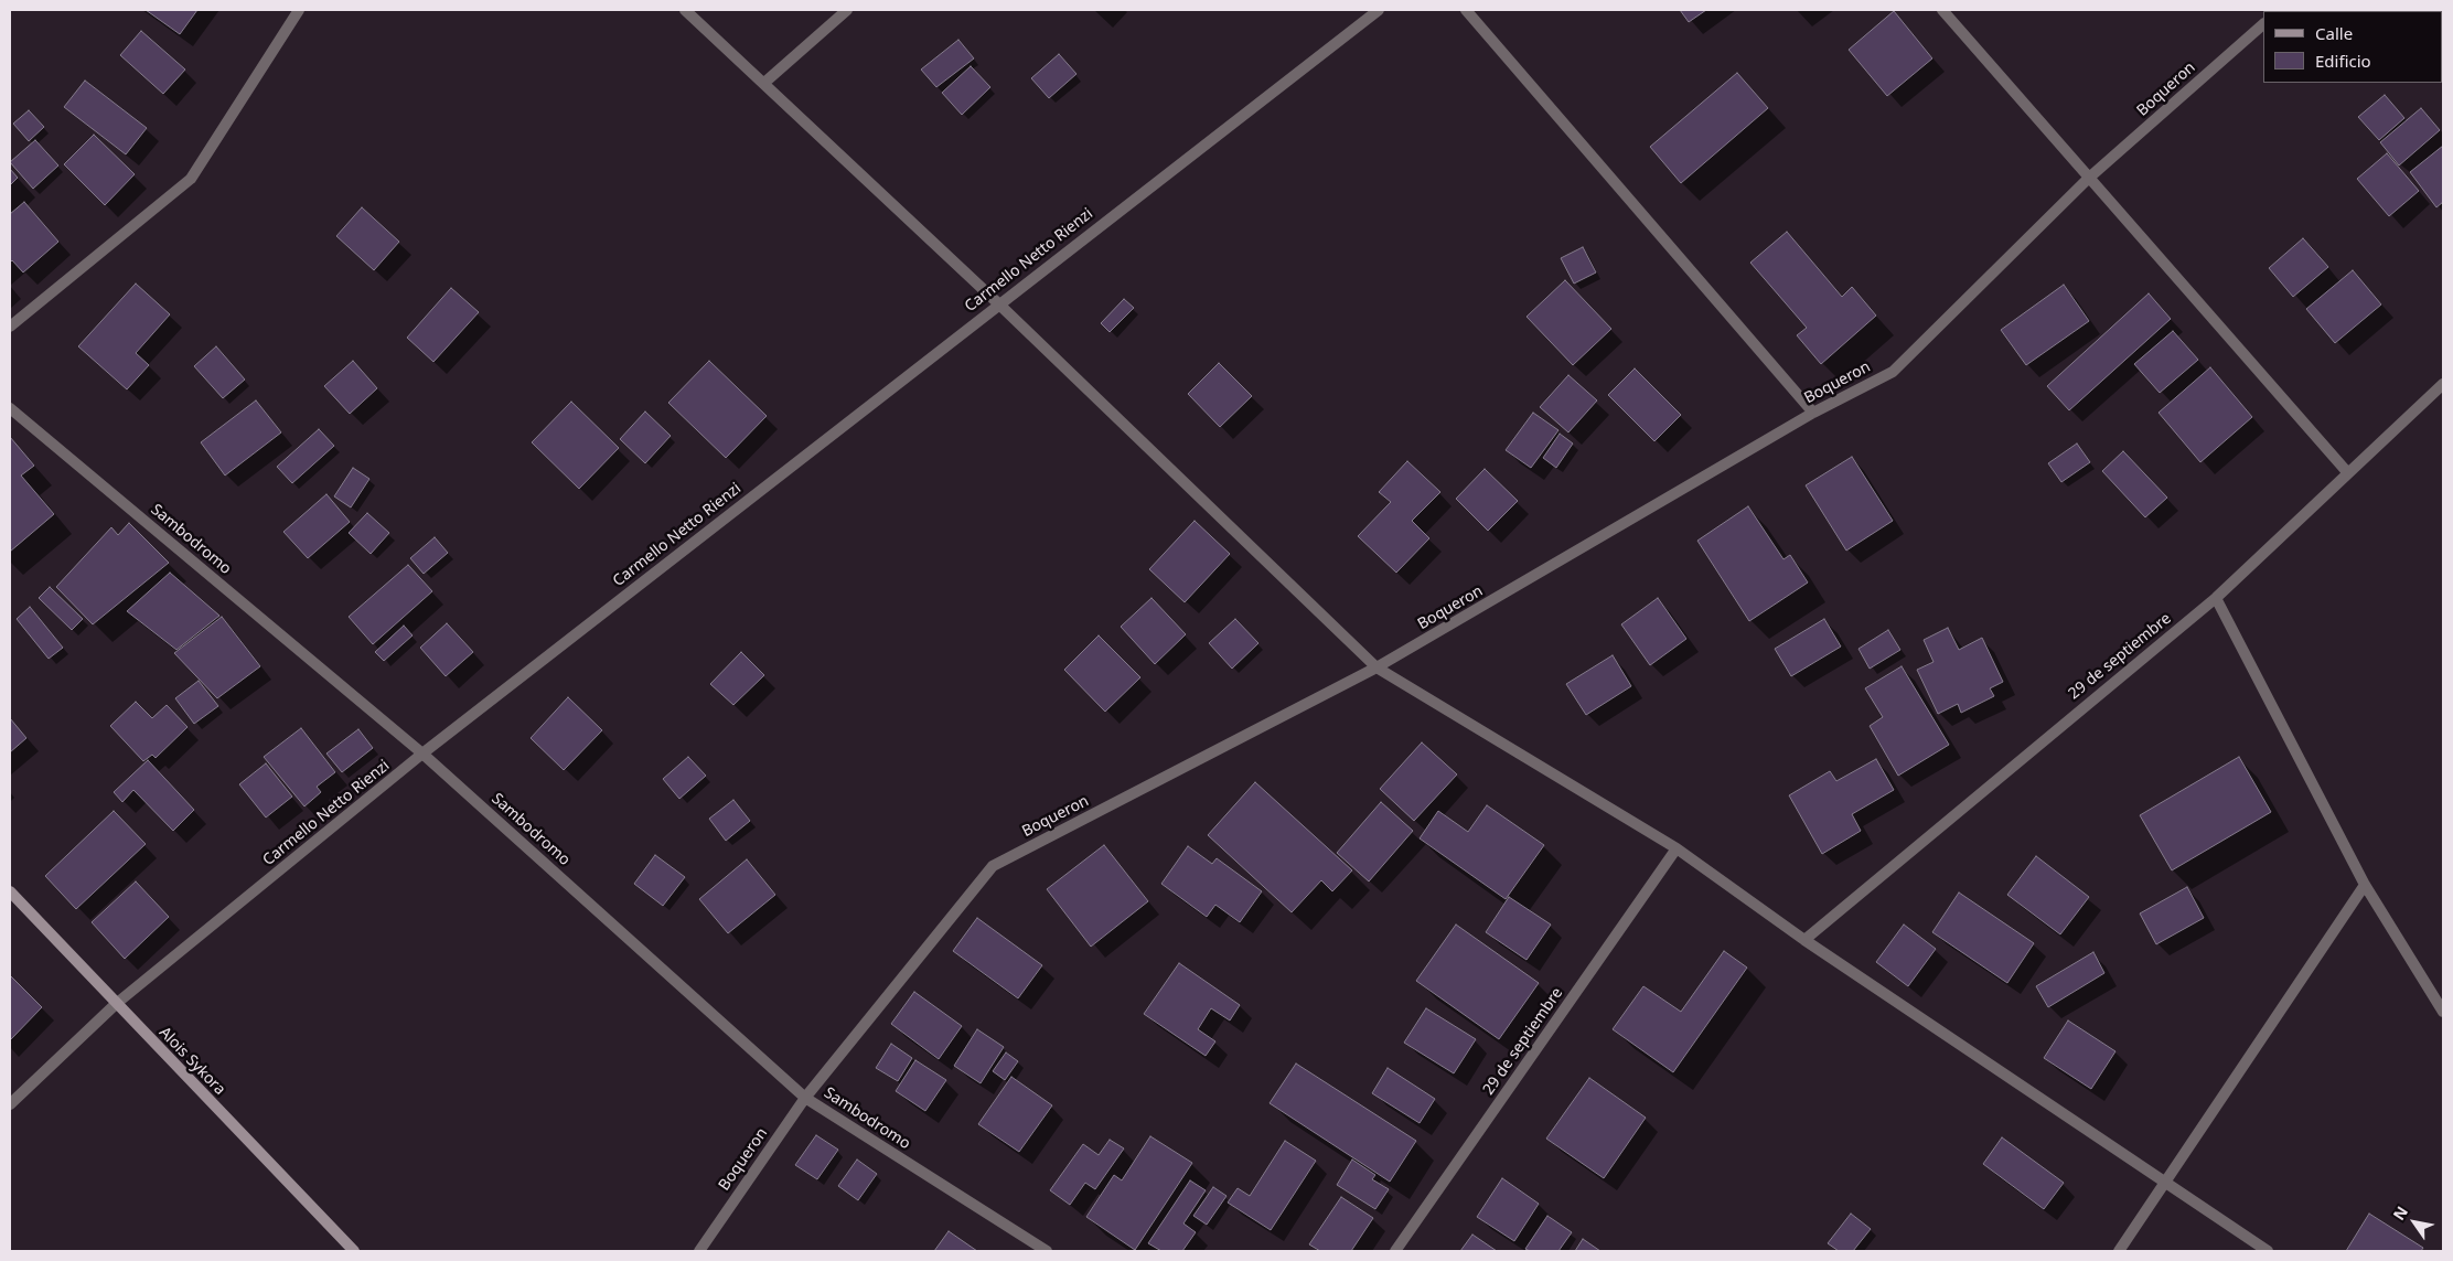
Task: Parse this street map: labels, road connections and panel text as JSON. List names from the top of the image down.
{
  "streets": {
    "street": [
      "Boqueron",
      "Carmello Netto Rienzi",
      "Sambodromo",
      "29 de septiembre",
      "Alois Sykora"
    ]
  },
  "crossings": [
    ["Boqueron", "Sambodromo"],
    ["Carmello Netto Rienzi", "Sambodromo"],
    ["Carmello Netto Rienzi", "Alois Sykora"]
  ],
  "legend": ["Calle", "Edificio"],
  "north": "top left"
}
